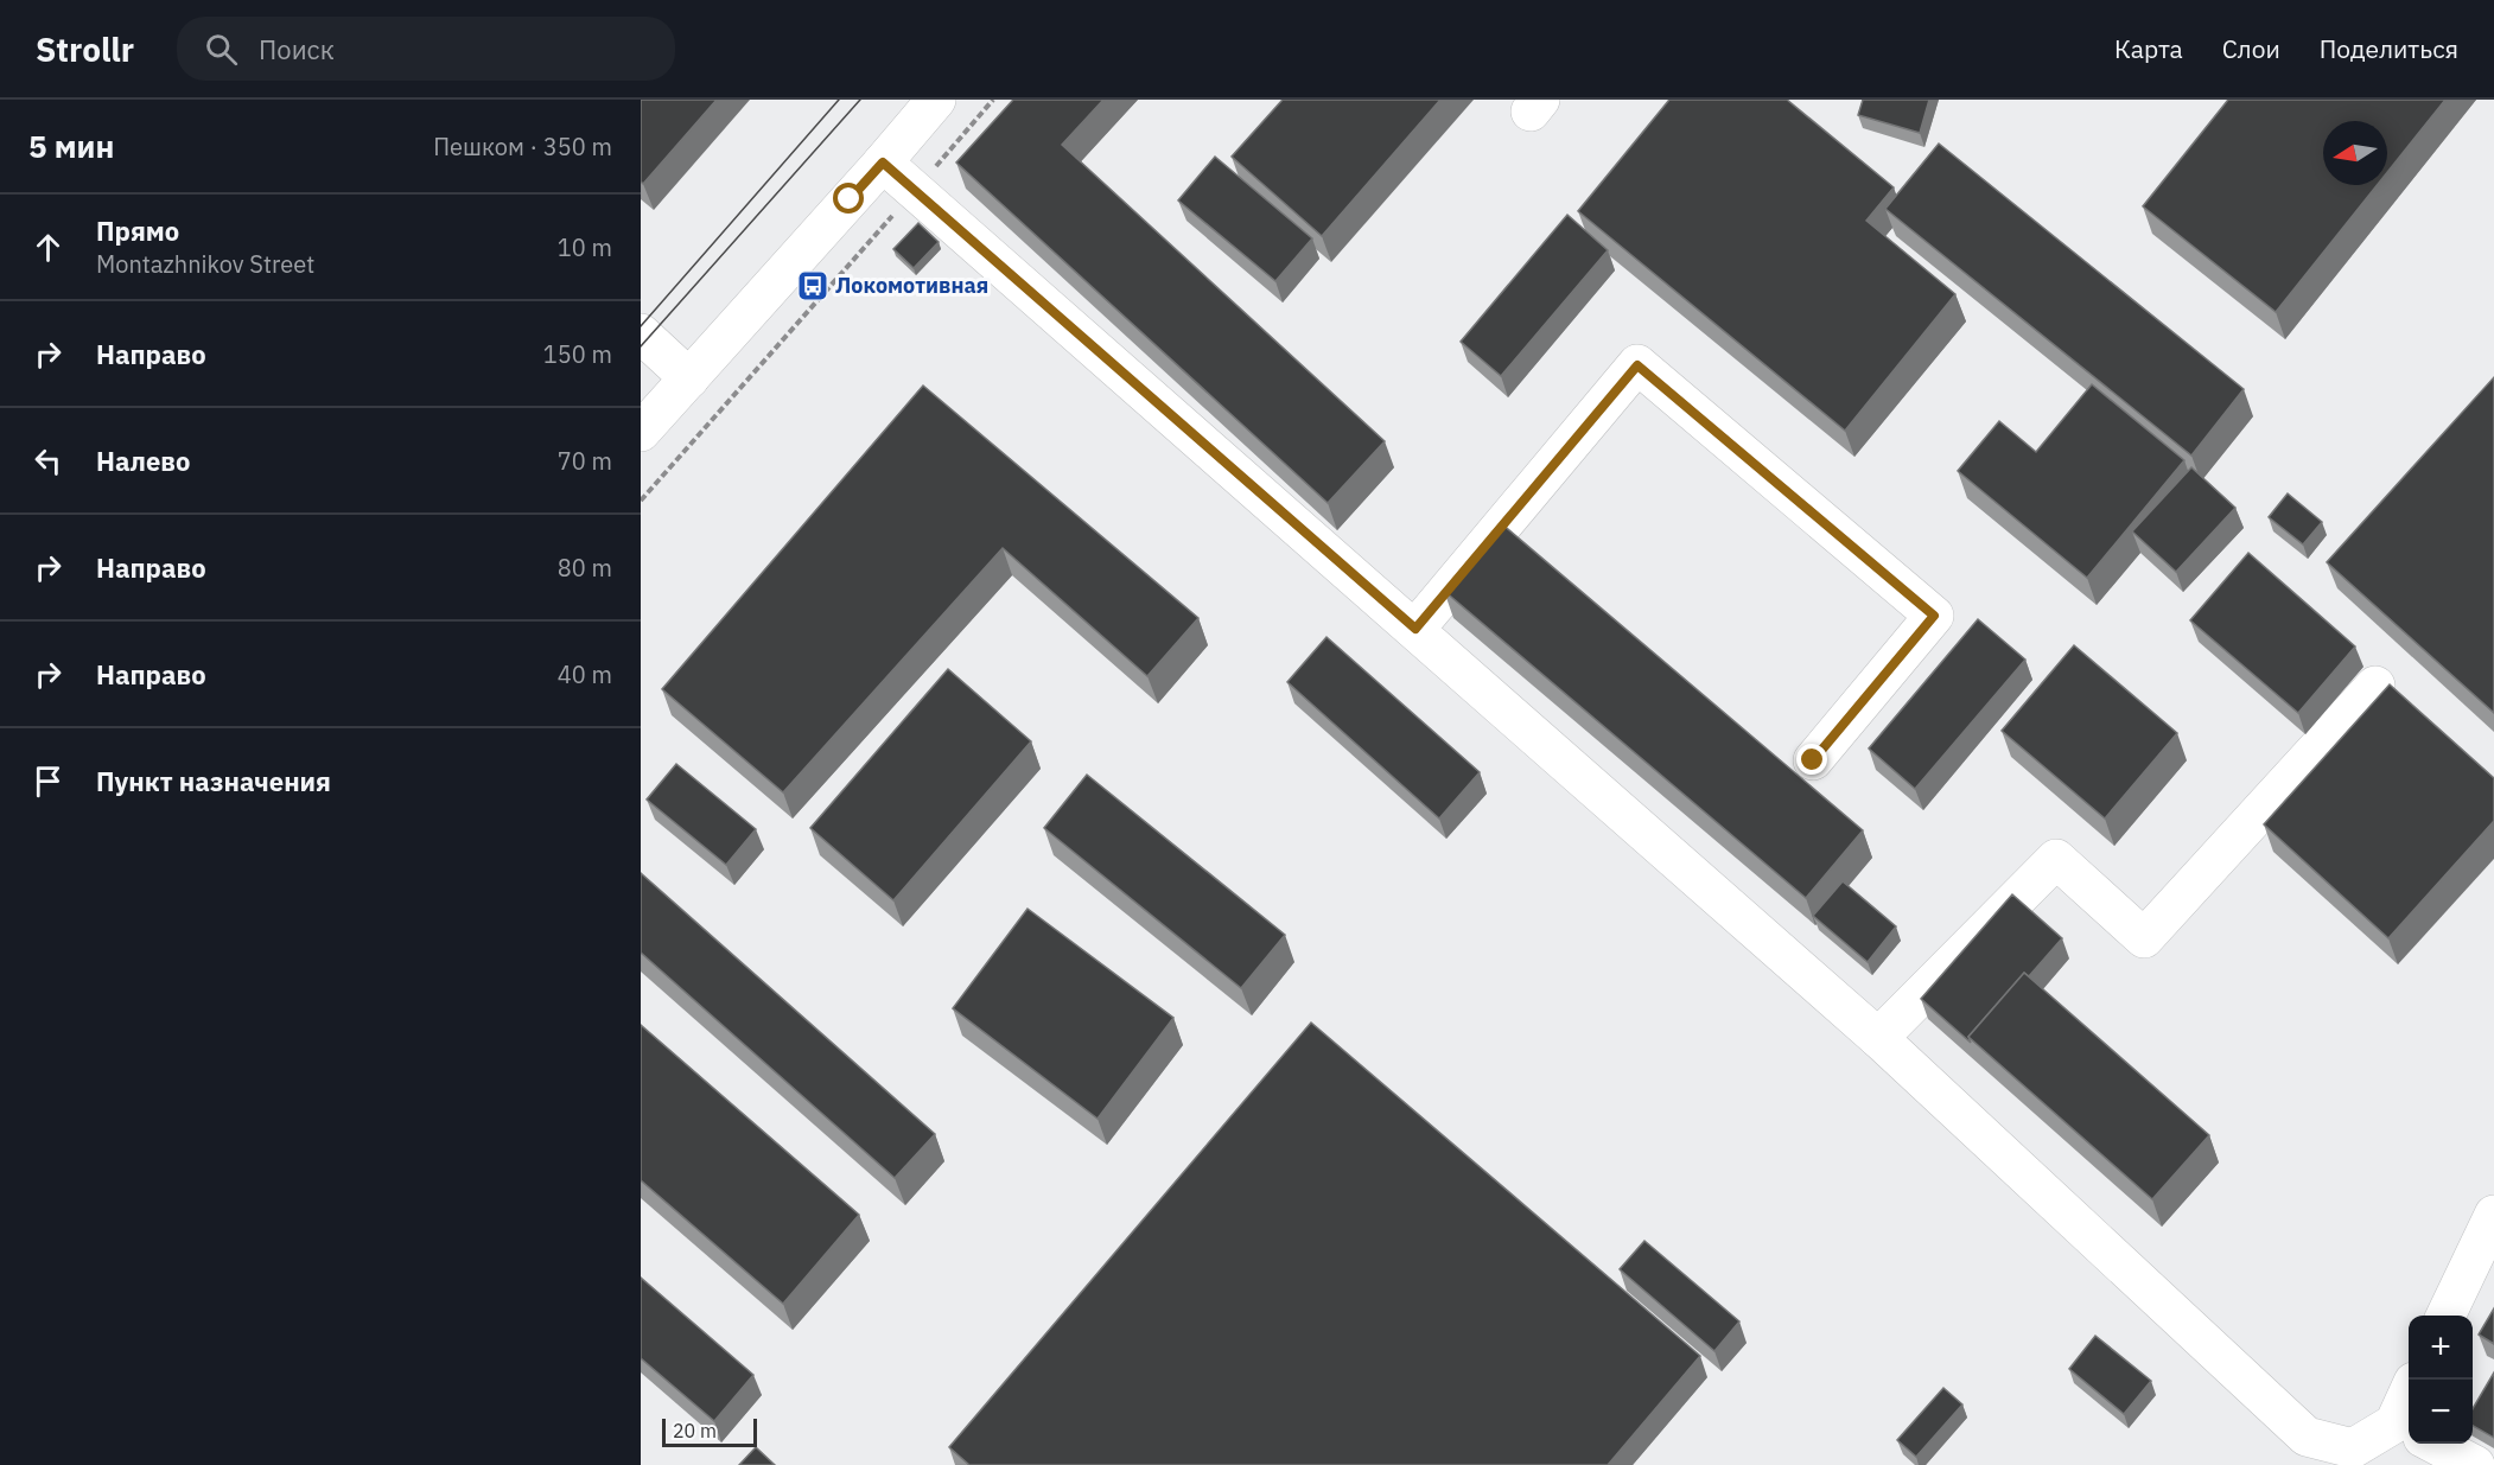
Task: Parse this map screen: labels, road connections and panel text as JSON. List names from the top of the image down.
{
  "places": {
    "bus stop": ["Локомотивная"]
  },
  "scale_bar": "20 m",
  "north": "left",
  "page": {
    "header": "Strollr",
    "search": "Поиск",
    "nav": ["Карта", "Слои", "Поделиться"],
    "heading": ["5 мин", "Пешком · 350 m"],
    "list": [
      ["Прямо", "Montazhnikov Street", "10 m"],
      ["Направо", "150 m"],
      ["Налево", "70 m"],
      ["Направо", "80 m"],
      ["Направо", "40 m"],
      "Пункт назначения"
    ],
    "map_buttons": ["+", "−"],
    "scale": "20 m"
  }
}
